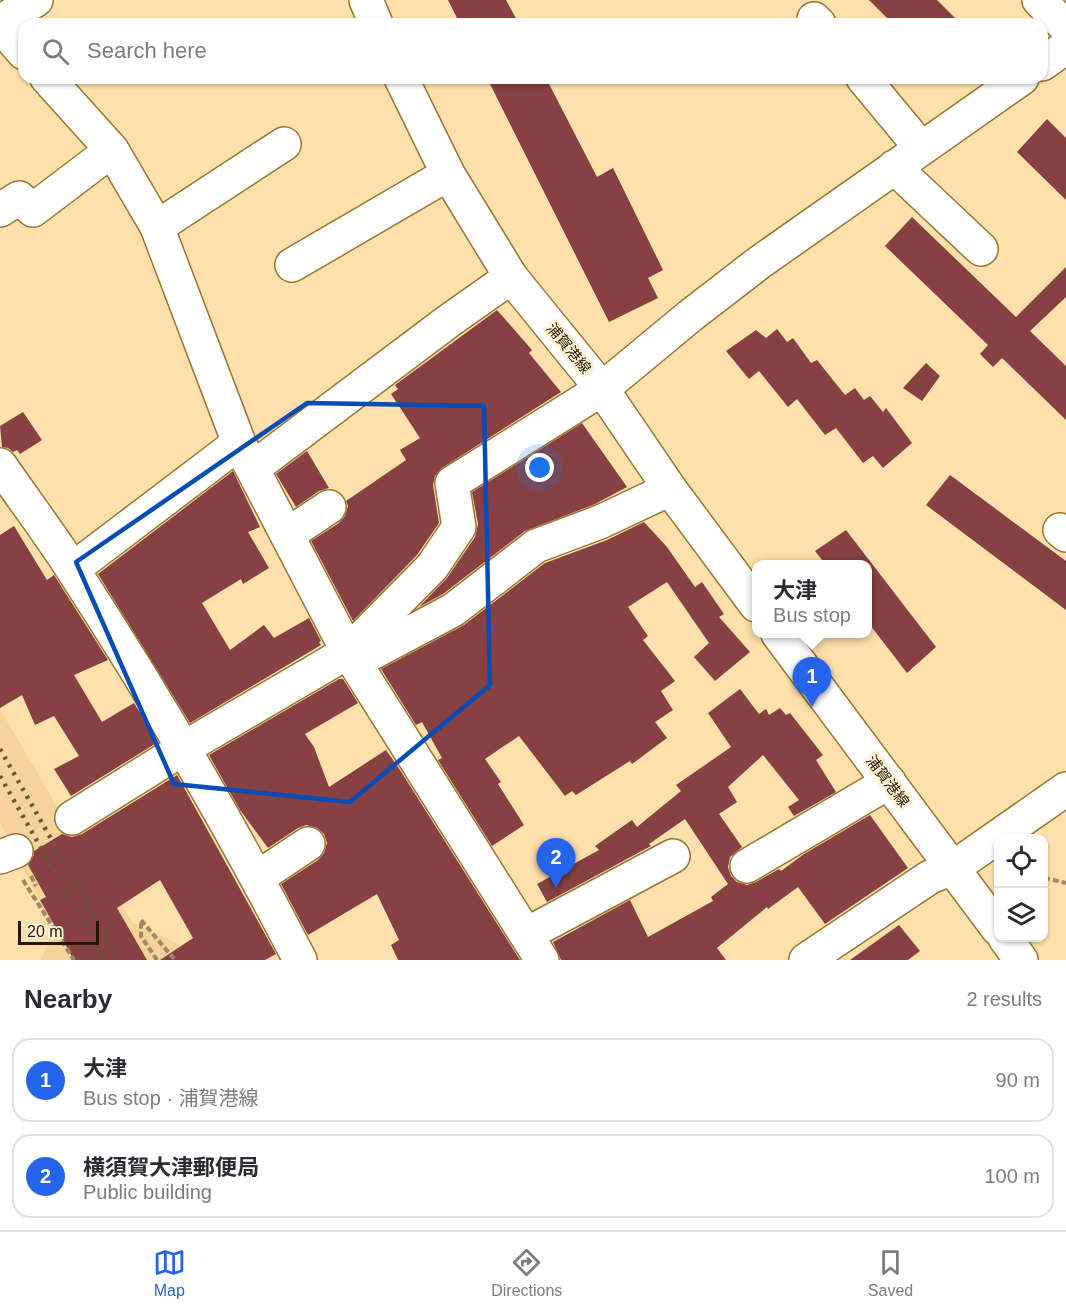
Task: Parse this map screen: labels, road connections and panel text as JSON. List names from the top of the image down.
{
  "streets": {
    "main road": ["浦賀港線"]
  },
  "scale_bar": "20 m",
  "page": {
    "search": "Search here",
    "popup": ["大津", "Bus stop"],
    "pins": ["1", "2"],
    "scale": "20 m",
    "heading": ["Nearby", "2 results"],
    "list": [
      {
        "mark": "1",
        "name": "大津",
        "note": "Bus stop · 浦賀港線",
        "value": "90 m"
      },
      {
        "mark": "2",
        "name": "横須賀大津郵便局",
        "note": "Public building",
        "value": "100 m"
      }
    ],
    "nav": ["Map", "Directions", "Saved"]
  }
}
